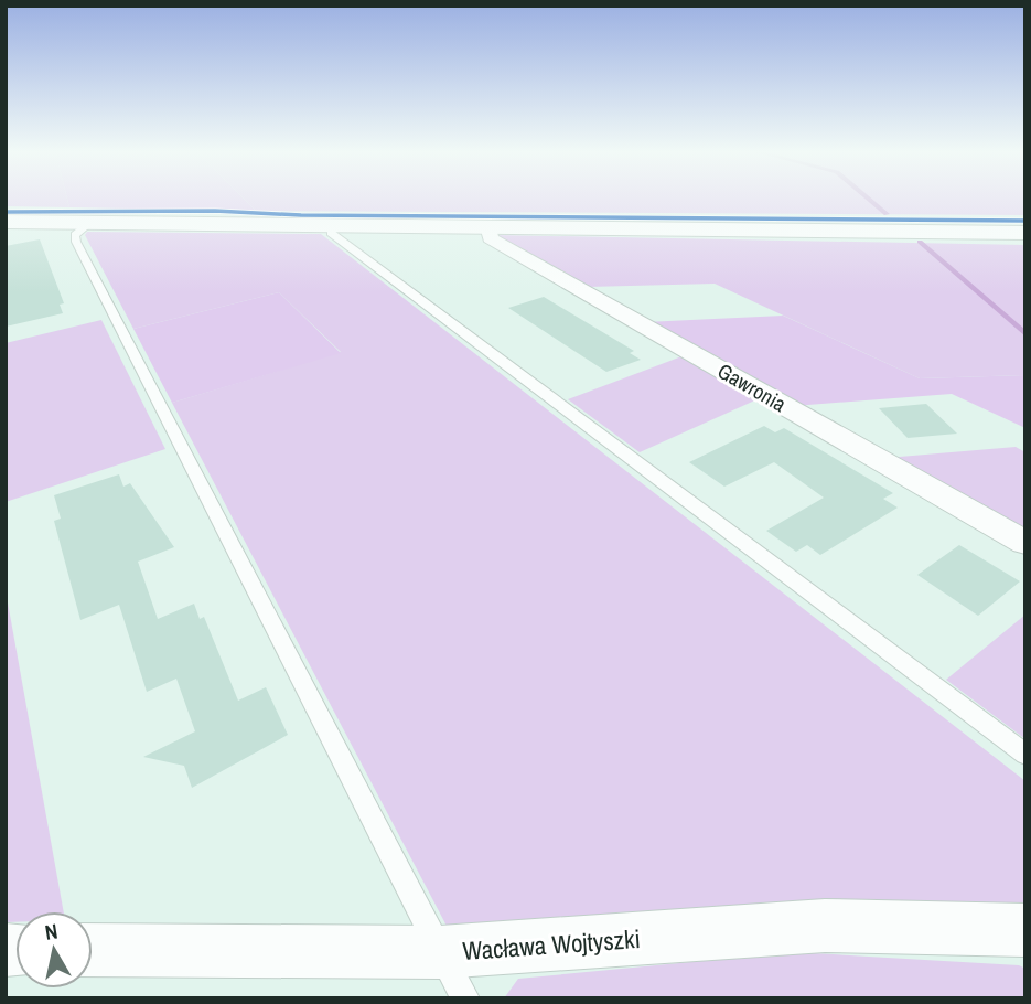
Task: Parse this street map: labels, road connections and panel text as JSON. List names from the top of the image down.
{
  "streets": {
    "street": ["Gawronia", "Wacława Wojtyszki"]
  },
  "north": "top"
}
